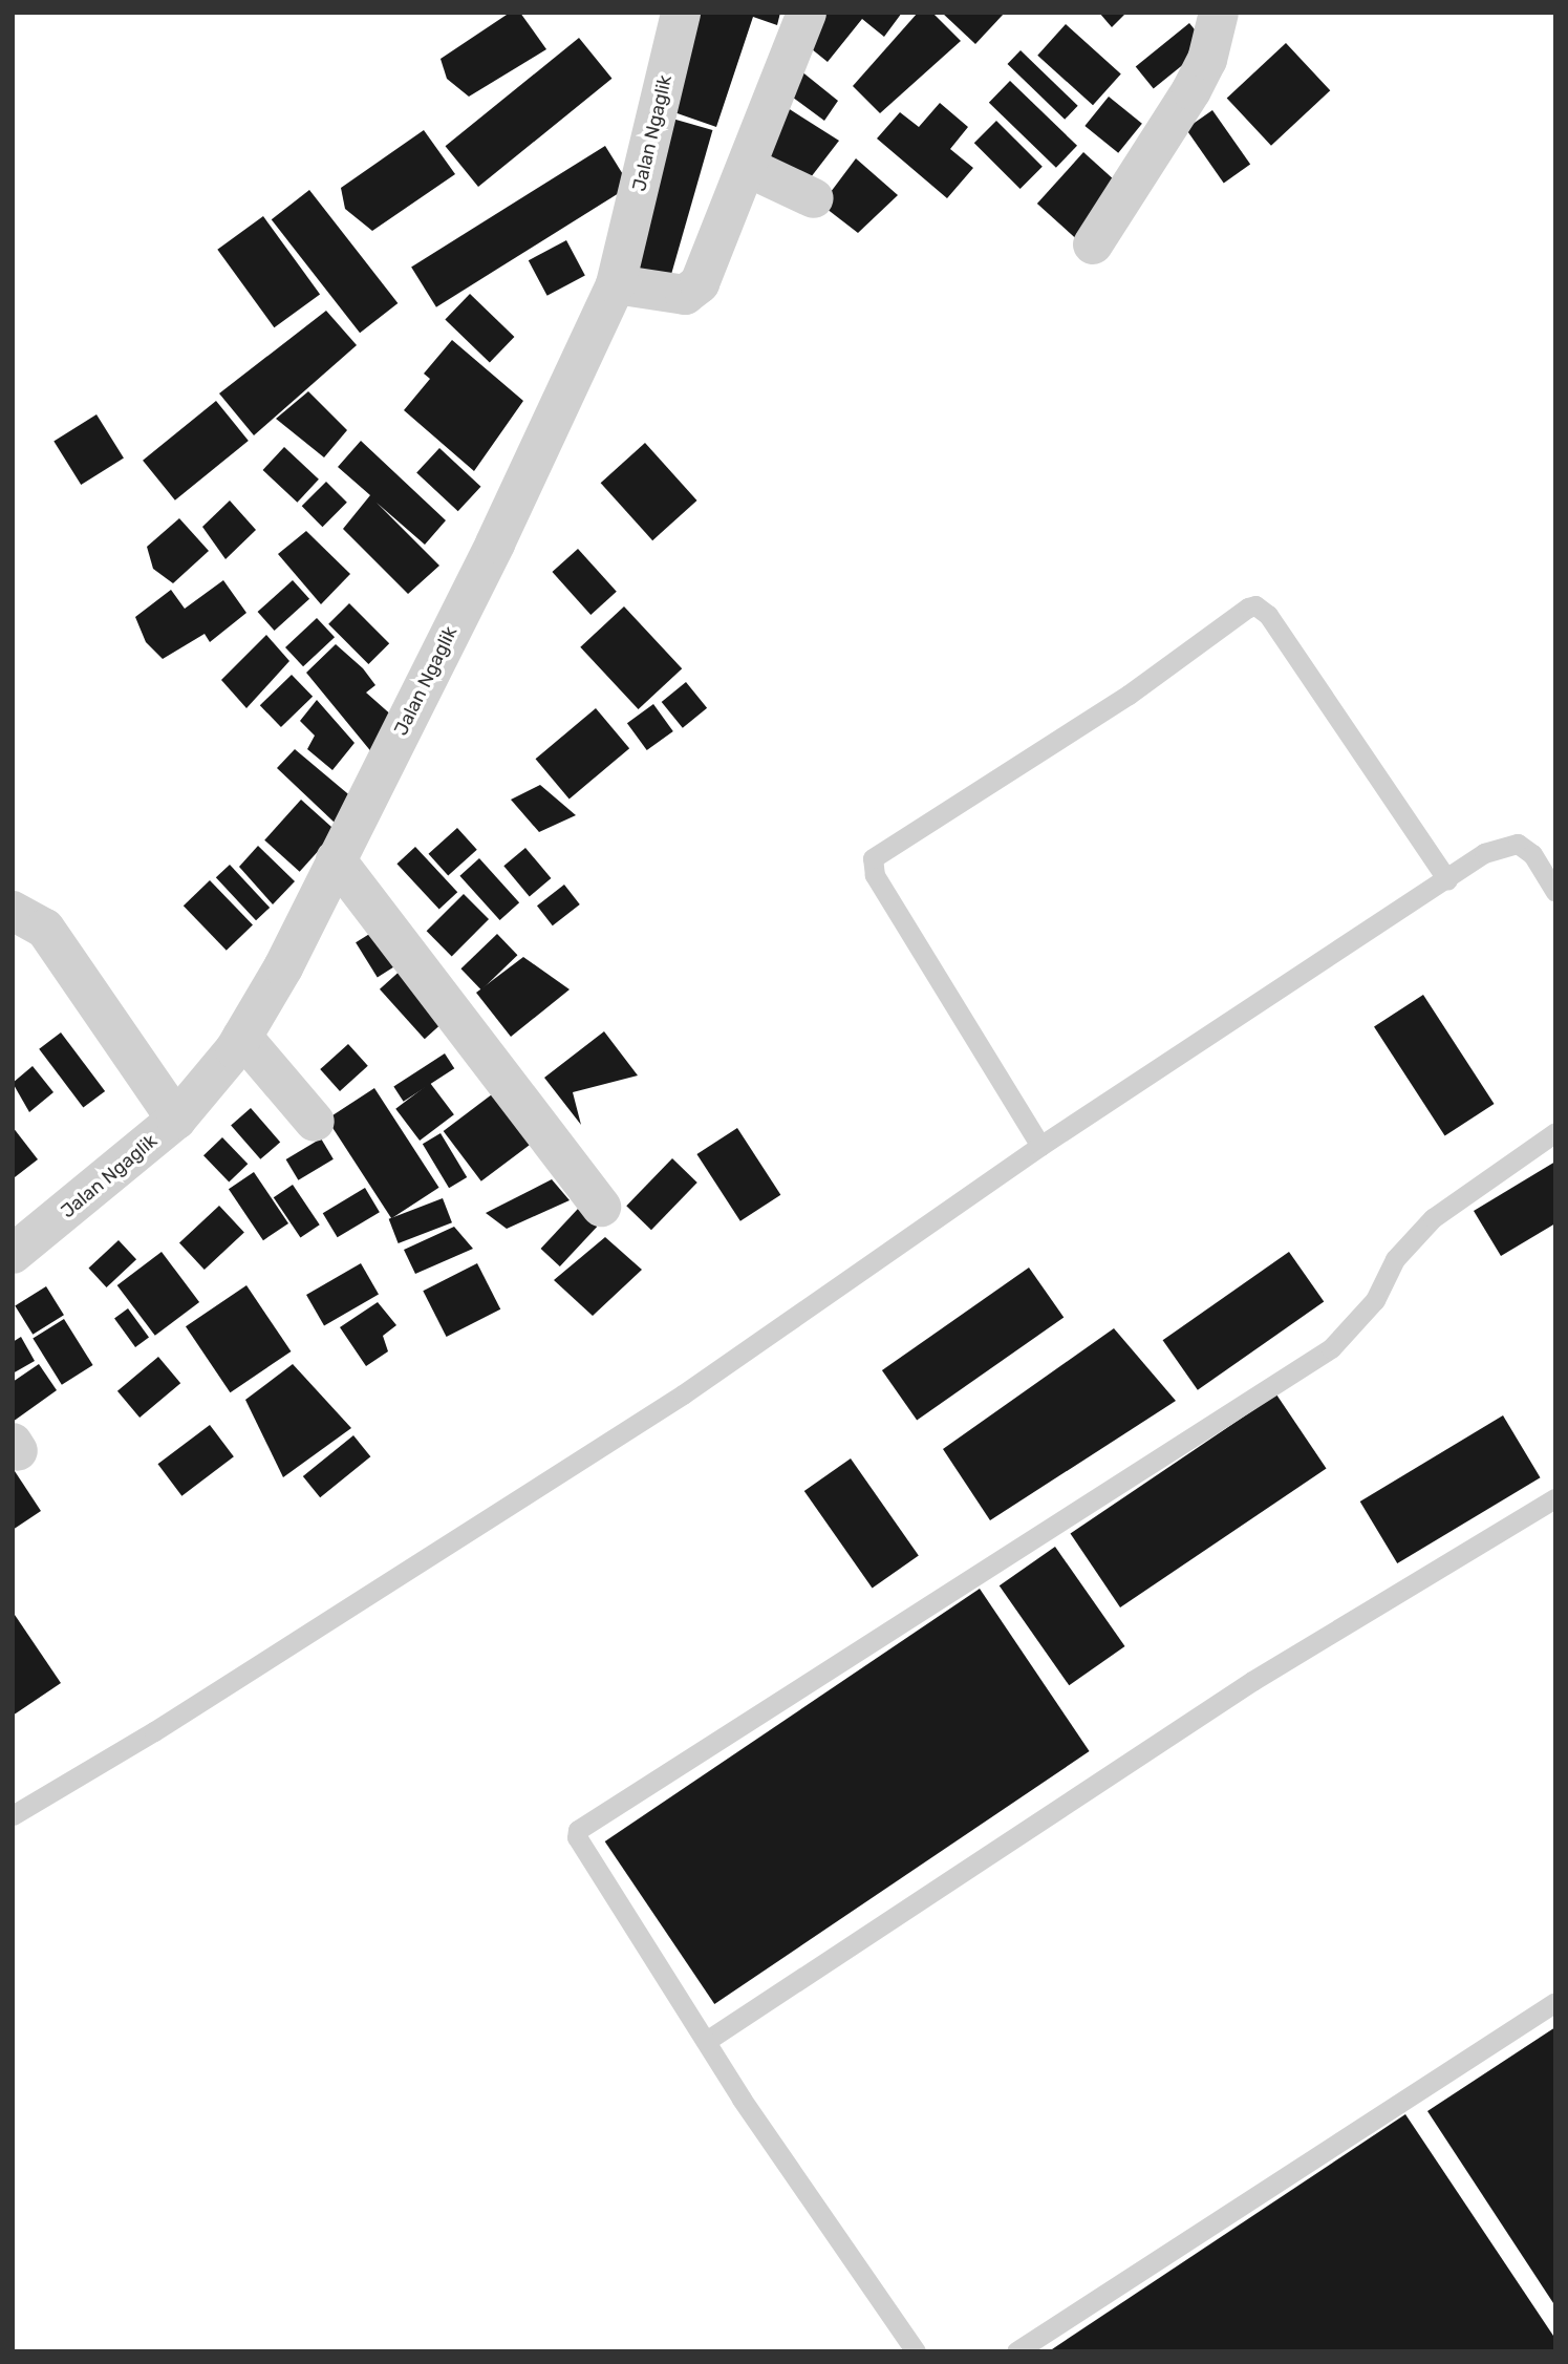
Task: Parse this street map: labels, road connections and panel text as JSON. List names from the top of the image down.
{
  "streets": {
    "street": ["Jalan Ngaglik"]
  }
}
